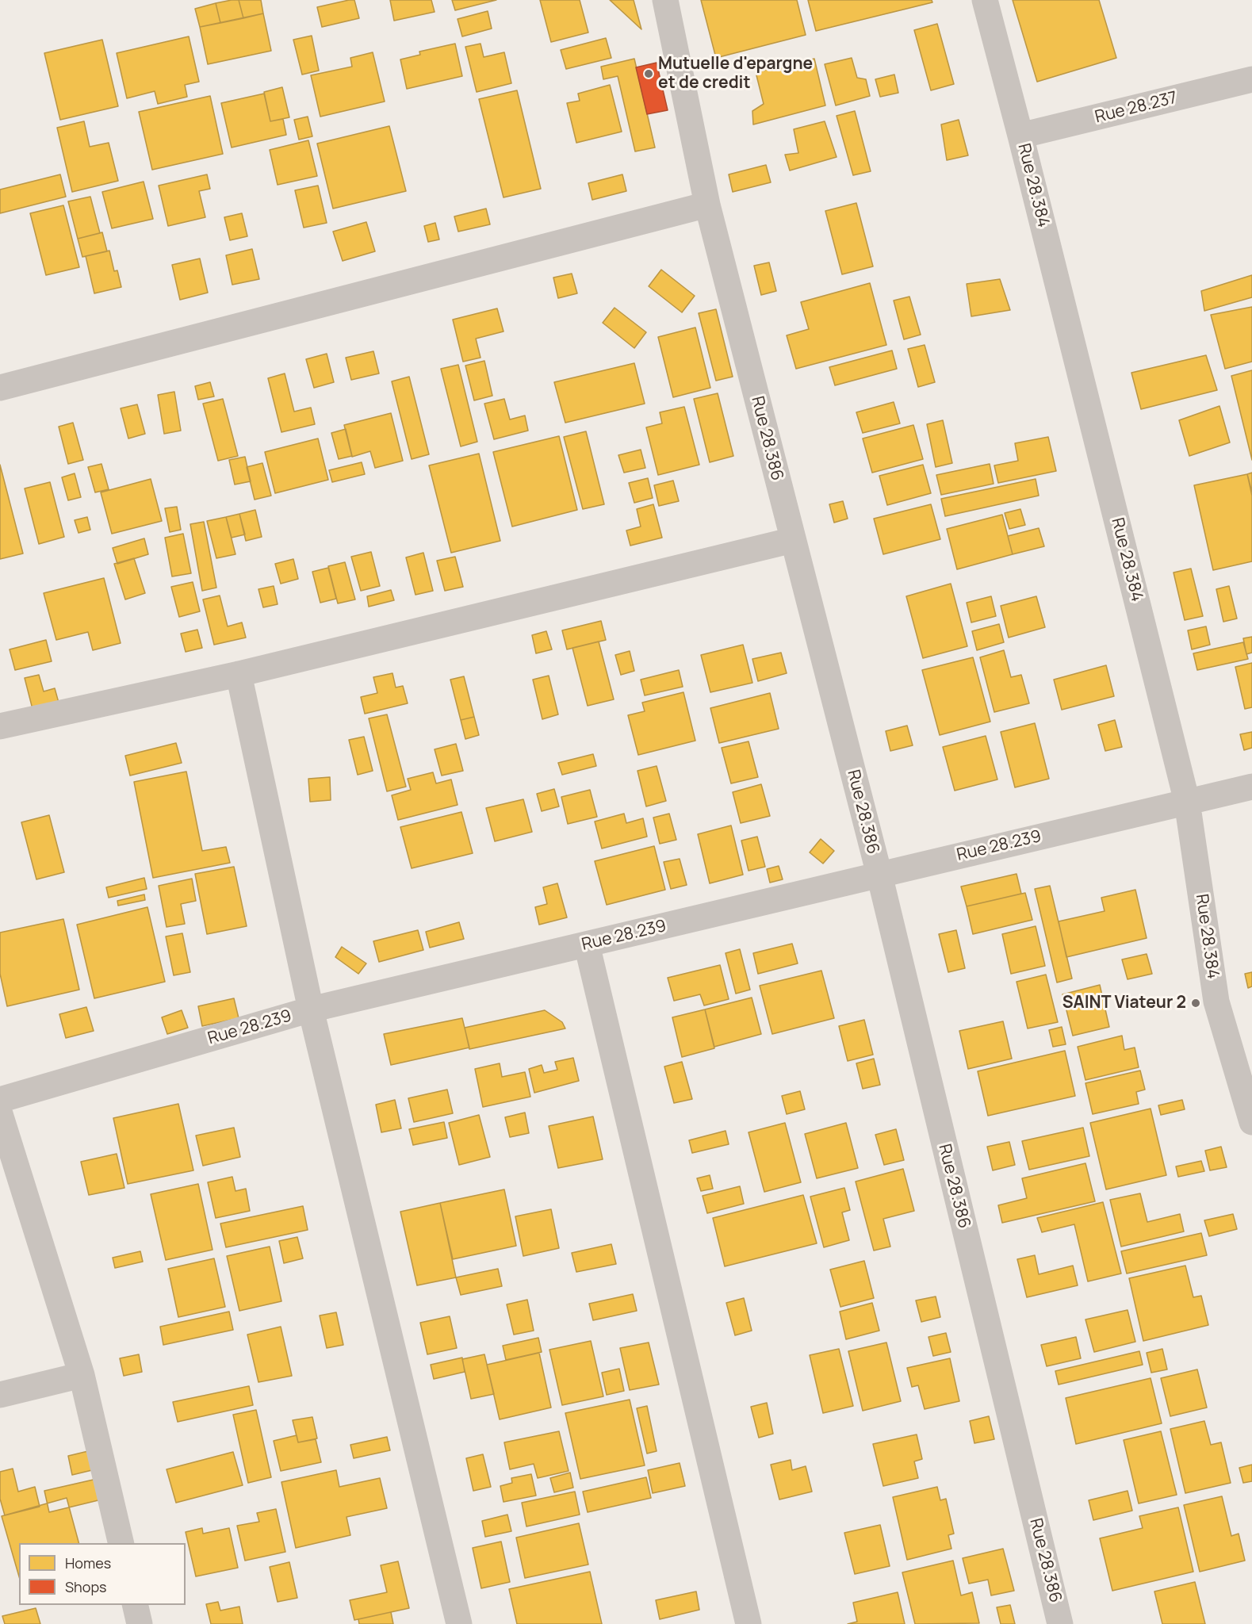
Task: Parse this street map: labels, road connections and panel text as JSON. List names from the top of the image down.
{
  "streets": {
    "street": [
      "Rue 28.237",
      "Rue 28.384",
      "Rue 28.386",
      "Rue 28.239"
    ]
  },
  "crossings": [
    ["Rue 28.237", "Rue 28.384"],
    ["Rue 28.384", "Rue 28.239"],
    ["Rue 28.386", "Rue 28.239"]
  ],
  "places": ["Mutuelle d'epargne et de credit", "SAINT Viateur 2"],
  "legend": ["Homes", "Shops"]
}
